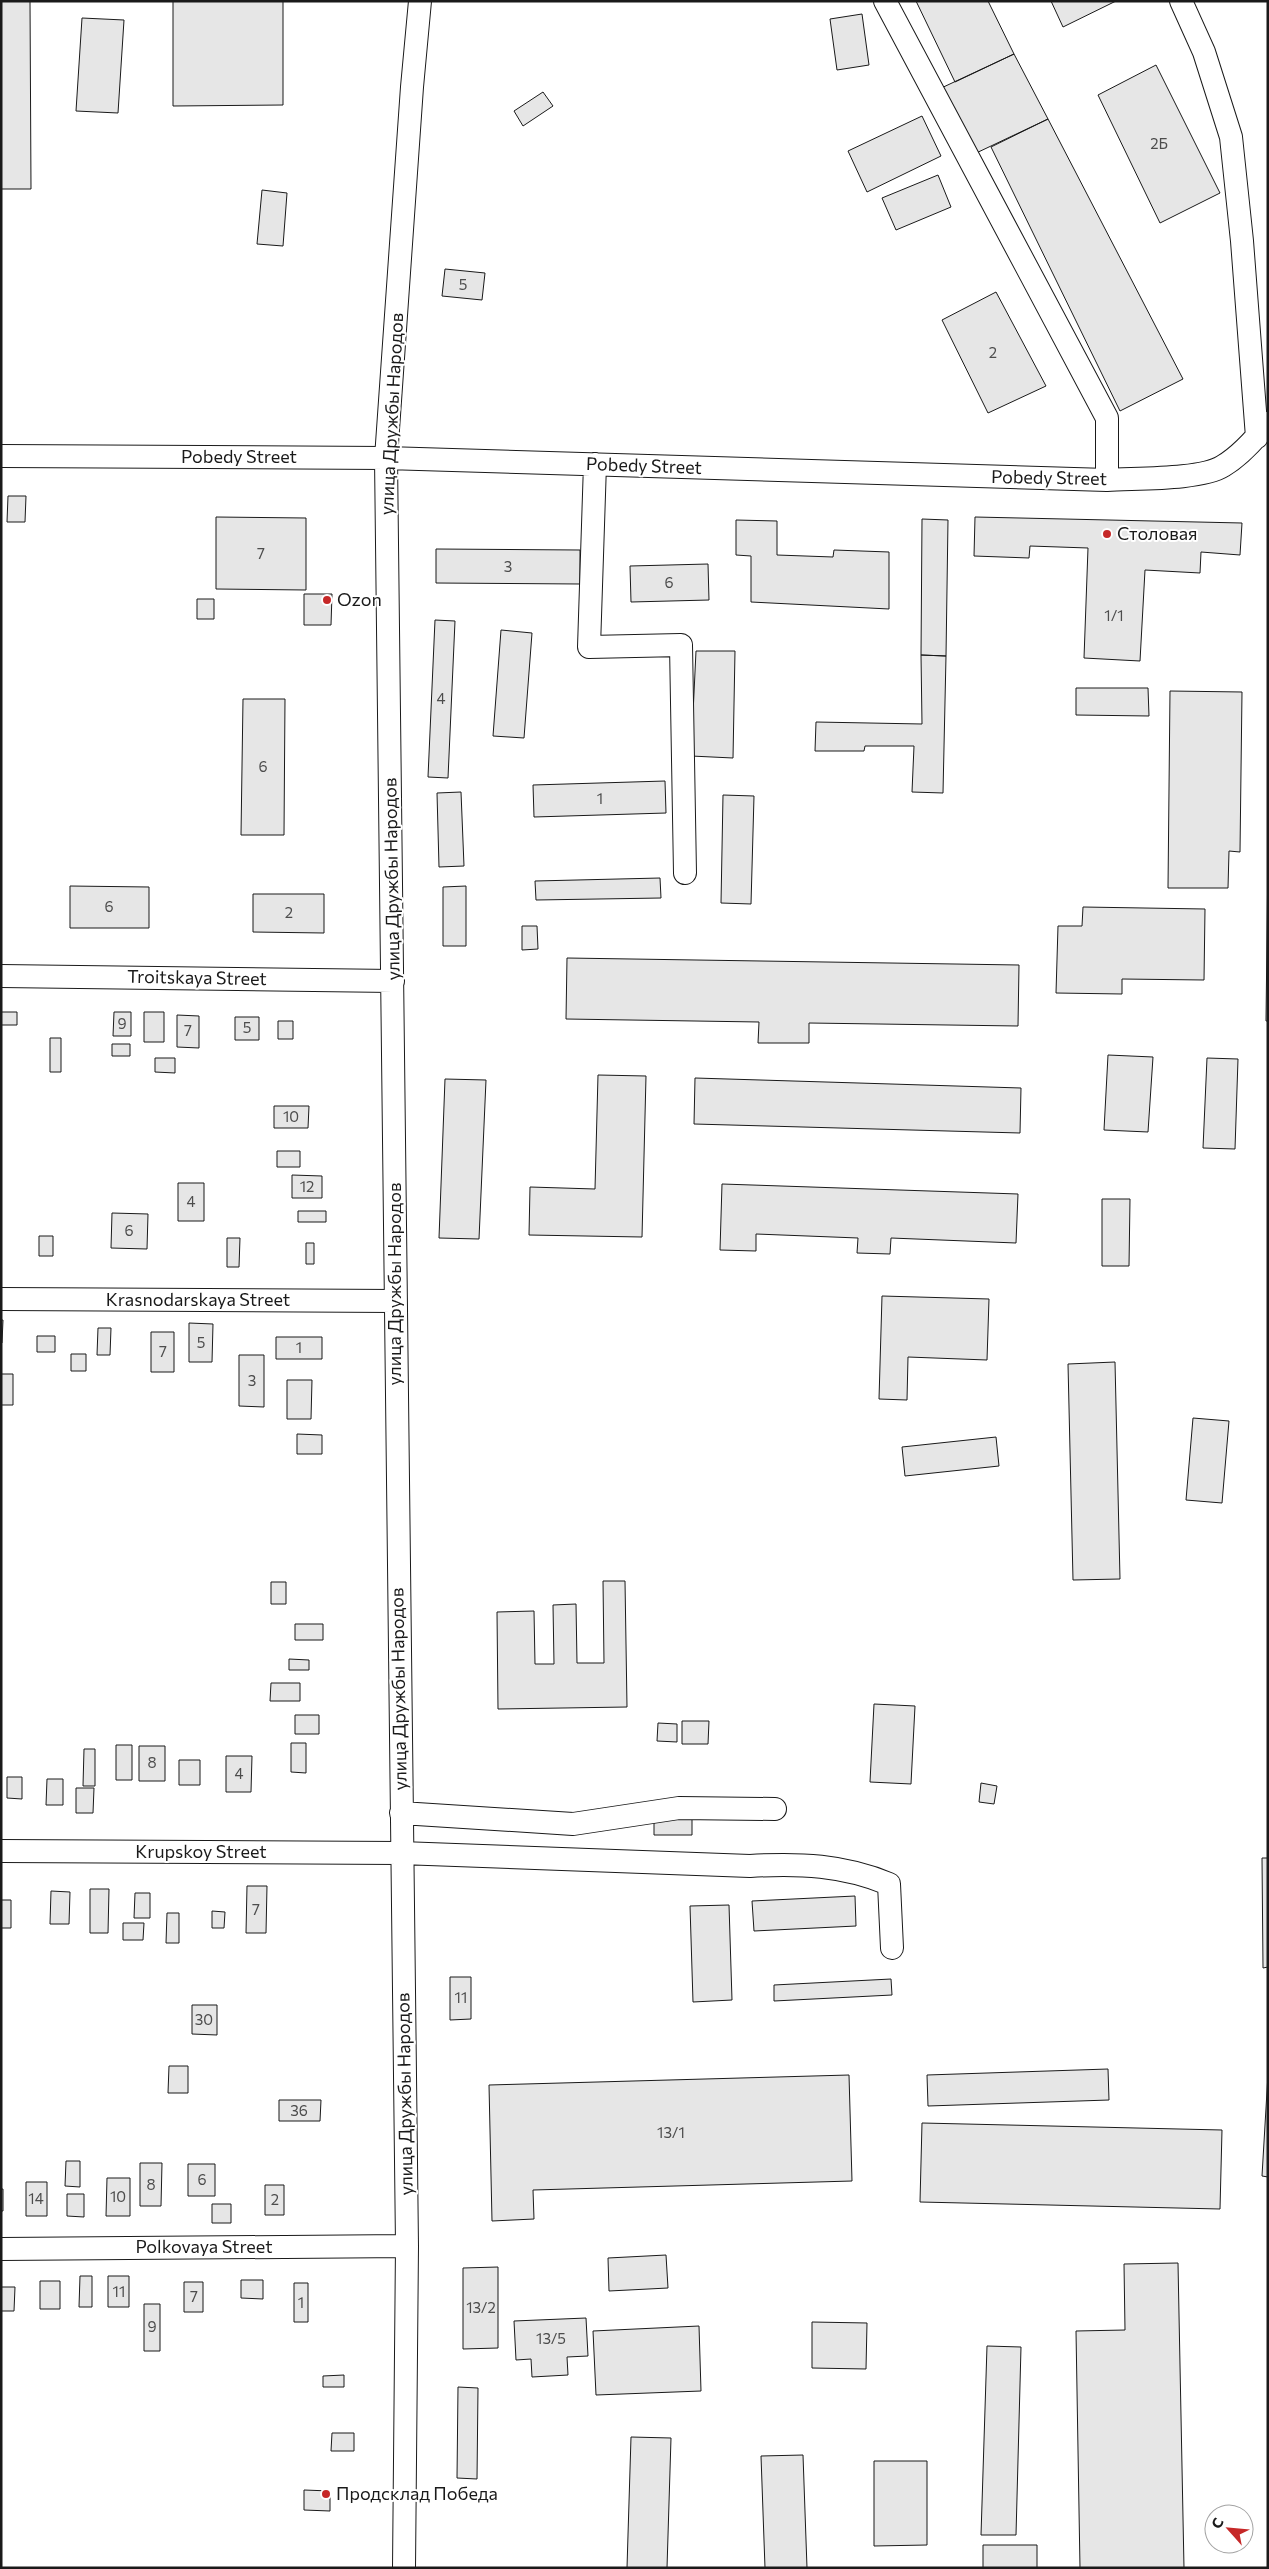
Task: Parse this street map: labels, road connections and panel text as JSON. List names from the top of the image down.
{
  "streets": {
    "street": [
      "улица Дружбы Народов",
      "Pobedy Street",
      "Troitskaya Street",
      "Krasnodarskaya Street",
      "Krupskoy Street",
      "Polkovaya Street"
    ]
  },
  "crossings": [
    ["улица Дружбы Народов", "Pobedy Street"],
    ["улица Дружбы Народов", "Troitskaya Street"],
    ["улица Дружбы Народов", "Krasnodarskaya Street"],
    ["улица Дружбы Народов", "Krupskoy Street"],
    ["улица Дружбы Народов", "Polkovaya Street"]
  ],
  "places": ["Столовая", "Ozon", "Продсклад Победа"],
  "house_numbers": [
    "2Б",
    "5",
    "2",
    "7",
    "3",
    "6",
    "1/1",
    "4",
    "6",
    "1",
    "6",
    "2",
    "9",
    "5",
    "7",
    "10",
    "12",
    "4",
    "6",
    "5",
    "1",
    "7",
    "3",
    "8",
    "4",
    "7",
    "11",
    "30",
    "36",
    "13/1",
    "6",
    "8",
    "10",
    "14",
    "2",
    "11",
    "7",
    "1",
    "13/2",
    "9",
    "13/5"
  ],
  "north": "top left"
}
